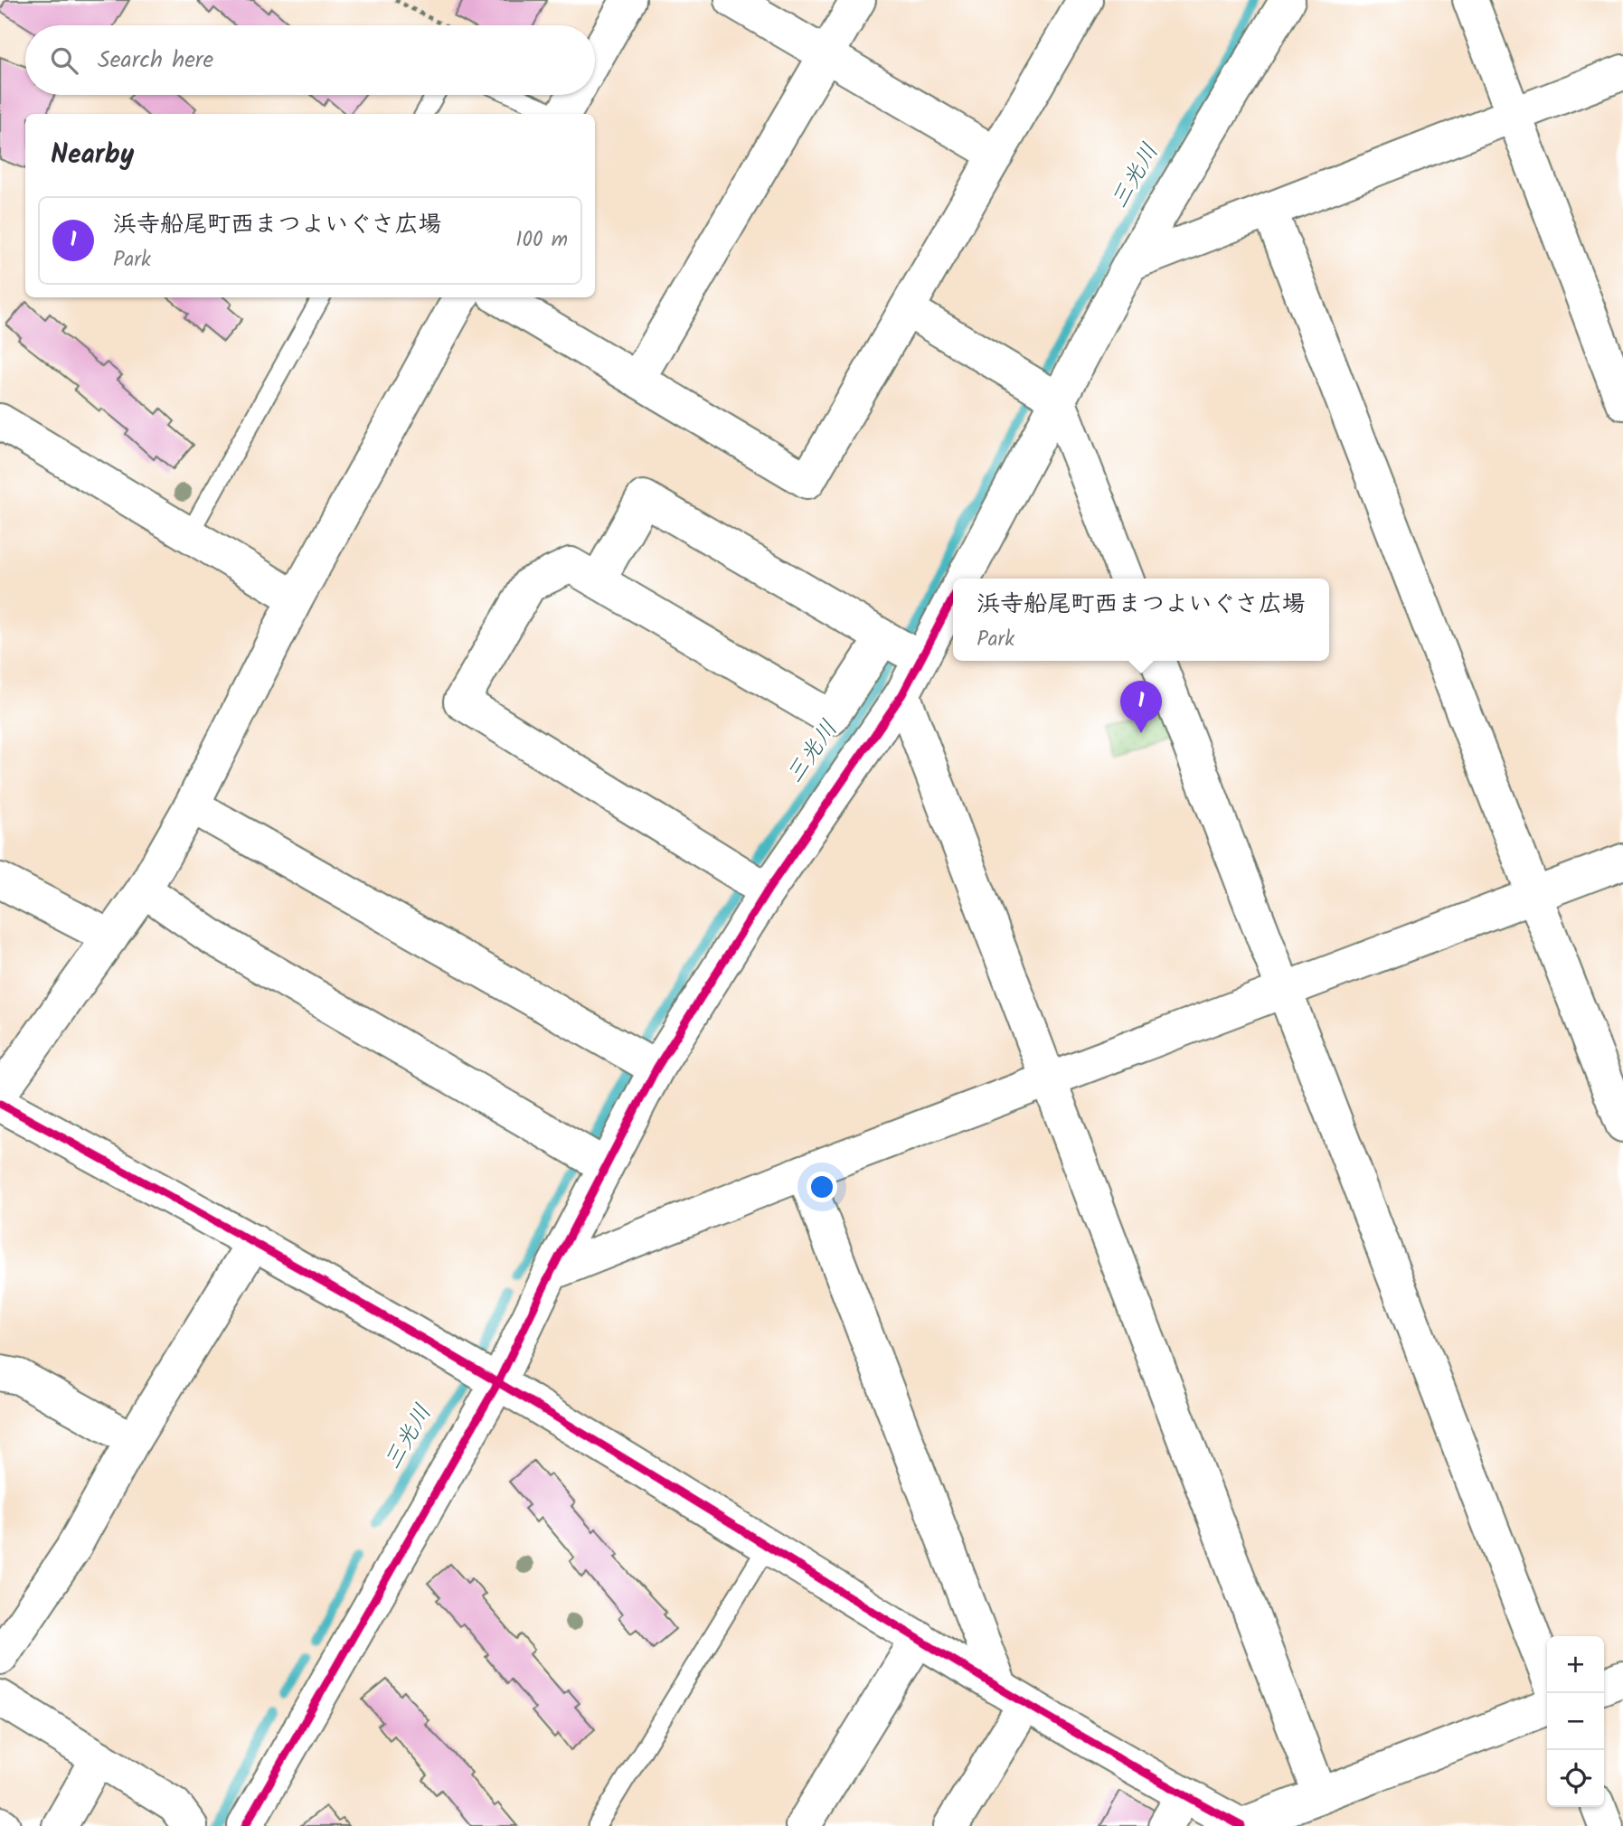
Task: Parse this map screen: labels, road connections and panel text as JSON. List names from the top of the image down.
{
  "water": ["三光川"],
  "page": {
    "search": "Search here",
    "heading": "Nearby",
    "list": [
      {
        "mark": "1",
        "name": "浜寺船尾町西まつよいぐさ広場",
        "note": "Park",
        "value": "100 m"
      }
    ],
    "popup": ["浜寺船尾町西まつよいぐさ広場", "Park"],
    "pins": "1",
    "map_buttons": ["+", "−"]
  }
}
